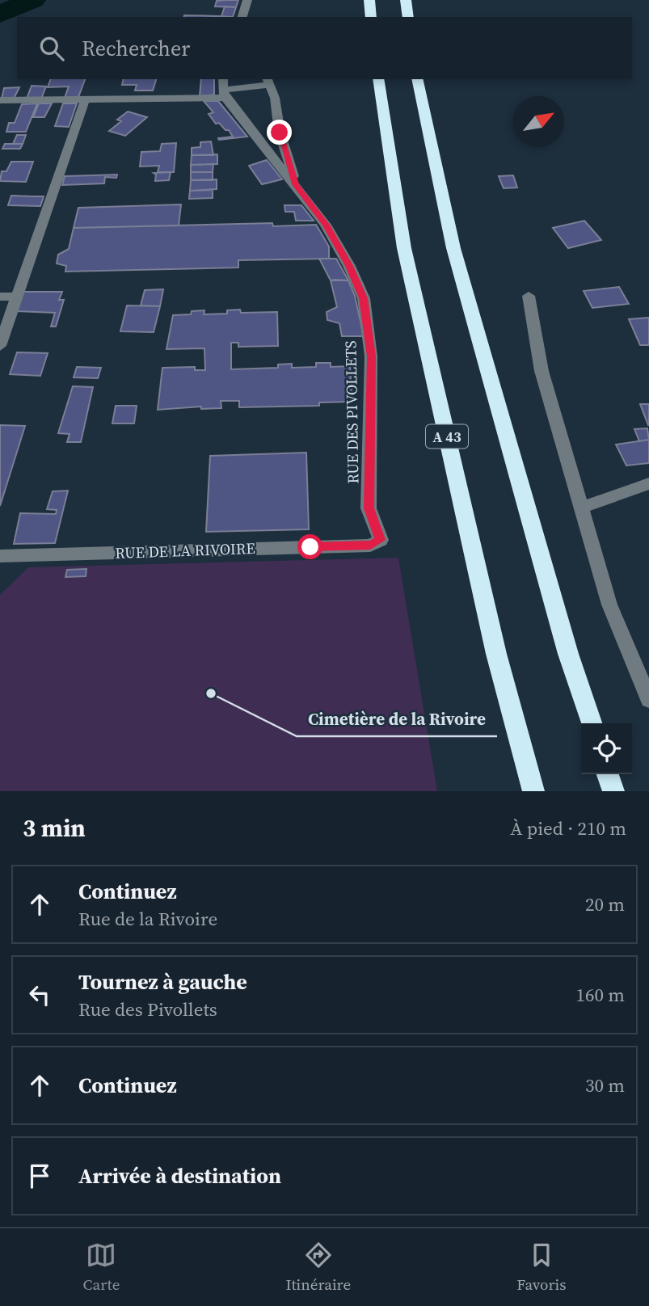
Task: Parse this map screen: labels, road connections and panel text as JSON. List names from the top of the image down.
{
  "streets": {
    "highway": ["A 43"],
    "street": ["RUE DES PIVOLLETS", "RUE DE LA RIVOIRE"]
  },
  "crossings": [
    ["RUE DES PIVOLLETS", "RUE DE LA RIVOIRE"]
  ],
  "places": ["Cimetière de la Rivoire"],
  "north": "top right",
  "page": {
    "search": "Rechercher",
    "heading": ["3 min", "À pied · 210 m"],
    "list": [
      ["Continuez", "Rue de la Rivoire", "20 m"],
      ["Tournez à gauche", "Rue des Pivollets", "160 m"],
      ["Continuez", "30 m"],
      "Arrivée à destination"
    ],
    "nav": ["Carte", "Itinéraire", "Favoris"]
  }
}
